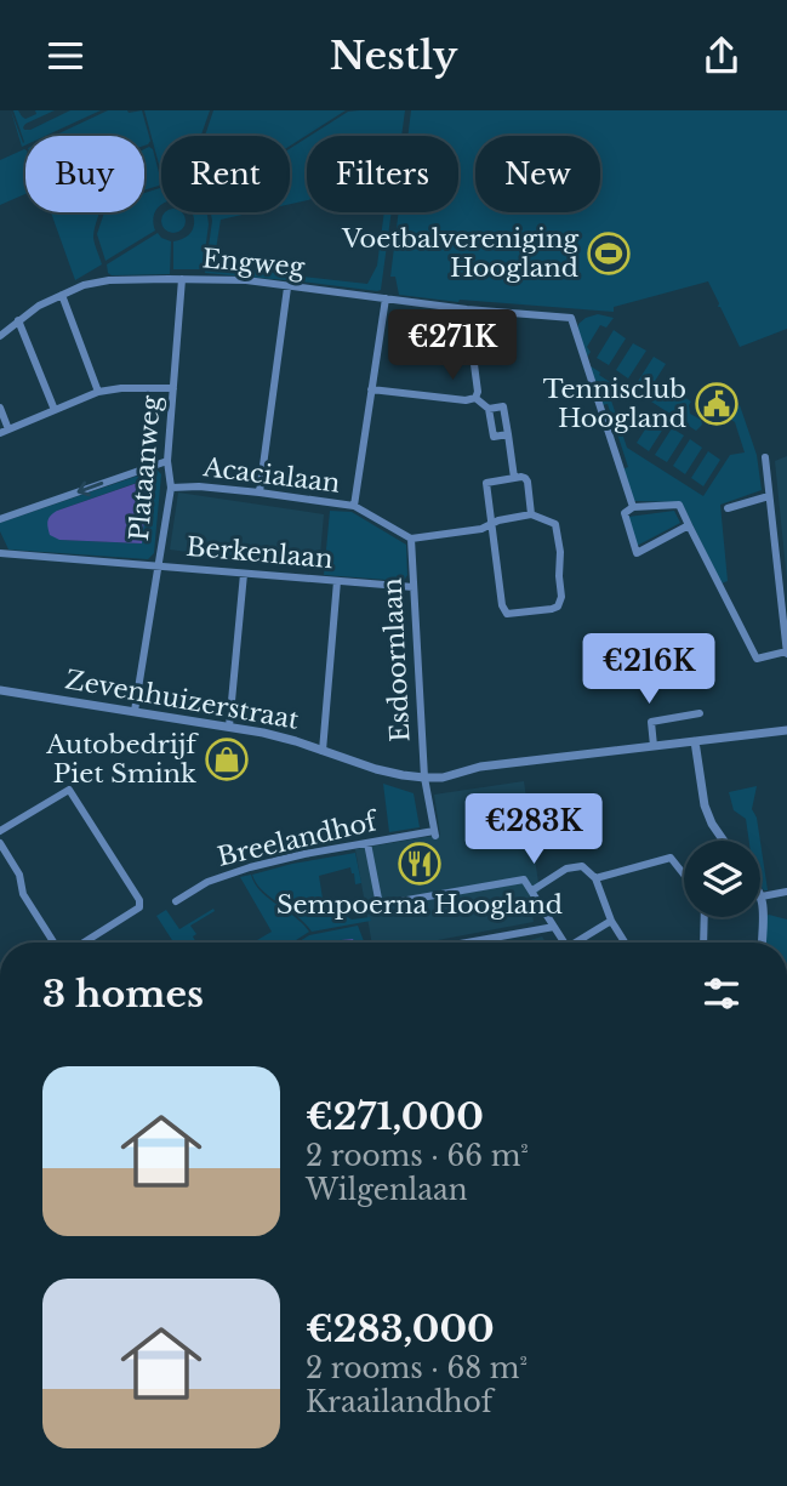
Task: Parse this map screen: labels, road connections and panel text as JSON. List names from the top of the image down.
{
  "streets": {
    "street": [
      "Engweg",
      "Plataanweg",
      "Acacialaan",
      "Berkenlaan",
      "Esdoornlaan",
      "Zevenhuizerstraat",
      "Breelandhof"
    ]
  },
  "crossings": [
    ["Engweg", "Plataanweg"],
    ["Plataanweg", "Acacialaan"],
    ["Plataanweg", "Berkenlaan"],
    ["Plataanweg", "Zevenhuizerstraat"],
    ["Acacialaan", "Esdoornlaan"],
    ["Berkenlaan", "Esdoornlaan"],
    ["Esdoornlaan", "Zevenhuizerstraat"],
    ["Esdoornlaan", "Breelandhof"]
  ],
  "places": {
    "sports": ["Voetbalvereniging Hoogland"],
    "public building": ["Tennisclub Hoogland"],
    "shop": ["Autobedrijf Piet Smink"],
    "restaurant": ["Sempoerna Hoogland"]
  },
  "page": {
    "header": "Nestly",
    "chip": [
      "Buy",
      "Rent",
      "Filters",
      "New"
    ],
    "price": ["€271K", "€216K", "€283K"],
    "heading": "3 homes",
    "list": [
      {
        "name": "€271,000",
        "note": "2 rooms · 66 m² · Wilgenlaan"
      },
      {
        "name": "€283,000",
        "note": "2 rooms · 68 m² · Kraailandhof"
      }
    ]
  }
}
